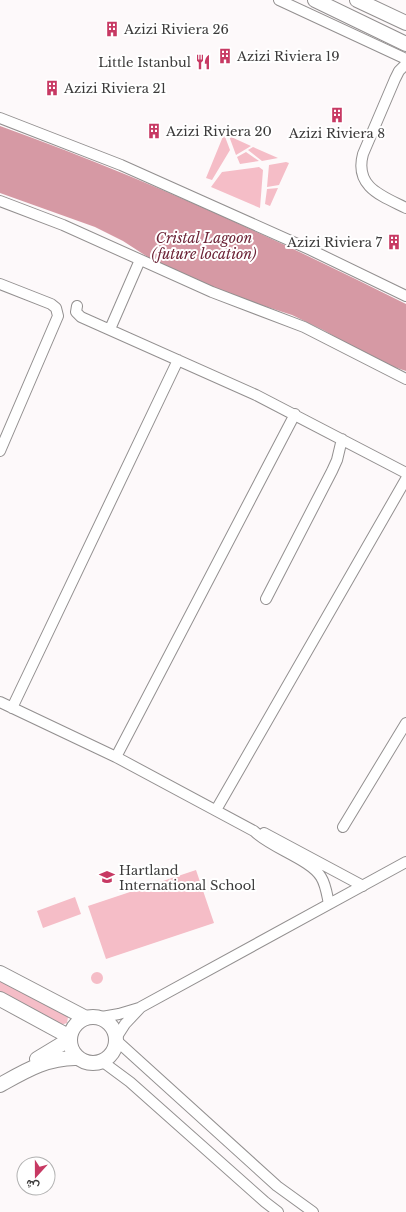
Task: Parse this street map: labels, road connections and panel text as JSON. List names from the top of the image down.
{
  "water": ["Cristal Lagoon (future location)"],
  "places": {
    "building": [
      "Azizi Riviera 26",
      "Azizi Riviera 19",
      "Azizi Riviera 21",
      "Azizi Riviera 8",
      "Azizi Riviera 20",
      "Azizi Riviera 7"
    ],
    "restaurant": ["Little Istanbul"],
    "school or university": ["Hartland International School"]
  },
  "north": "bottom"
}
